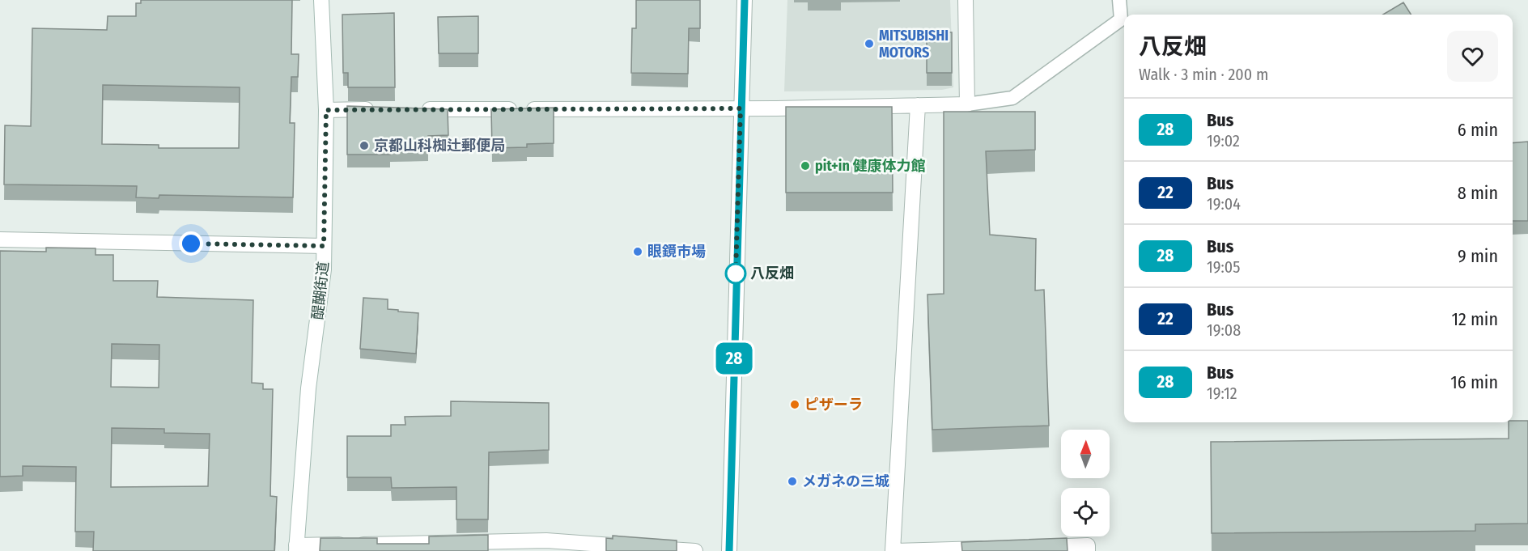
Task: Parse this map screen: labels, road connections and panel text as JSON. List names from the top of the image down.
{
  "streets": {
    "street": ["醍醐街道"]
  },
  "places": [
    "MITSUBISHI MOTORS",
    "京都山科椥辻郵便局",
    "pit+in 健康体力館",
    "眼鏡市場",
    "八反畑",
    "ピザーラ",
    "メガネの三城"
  ],
  "lines": ["bus line 28"],
  "north": "top",
  "page": {
    "on_map": "28",
    "heading": ["八反畑", "Walk · 3 min · 200 m"],
    "list": [
      {
        "mark": "28",
        "name": "Bus",
        "note": "19:02",
        "value": "6 min"
      },
      {
        "mark": "22",
        "name": "Bus",
        "note": "19:04",
        "value": "8 min"
      },
      {
        "mark": "28",
        "name": "Bus",
        "note": "19:05",
        "value": "9 min"
      },
      {
        "mark": "22",
        "name": "Bus",
        "note": "19:08",
        "value": "12 min"
      },
      {
        "mark": "28",
        "name": "Bus",
        "note": "19:12",
        "value": "16 min"
      }
    ]
  }
}
